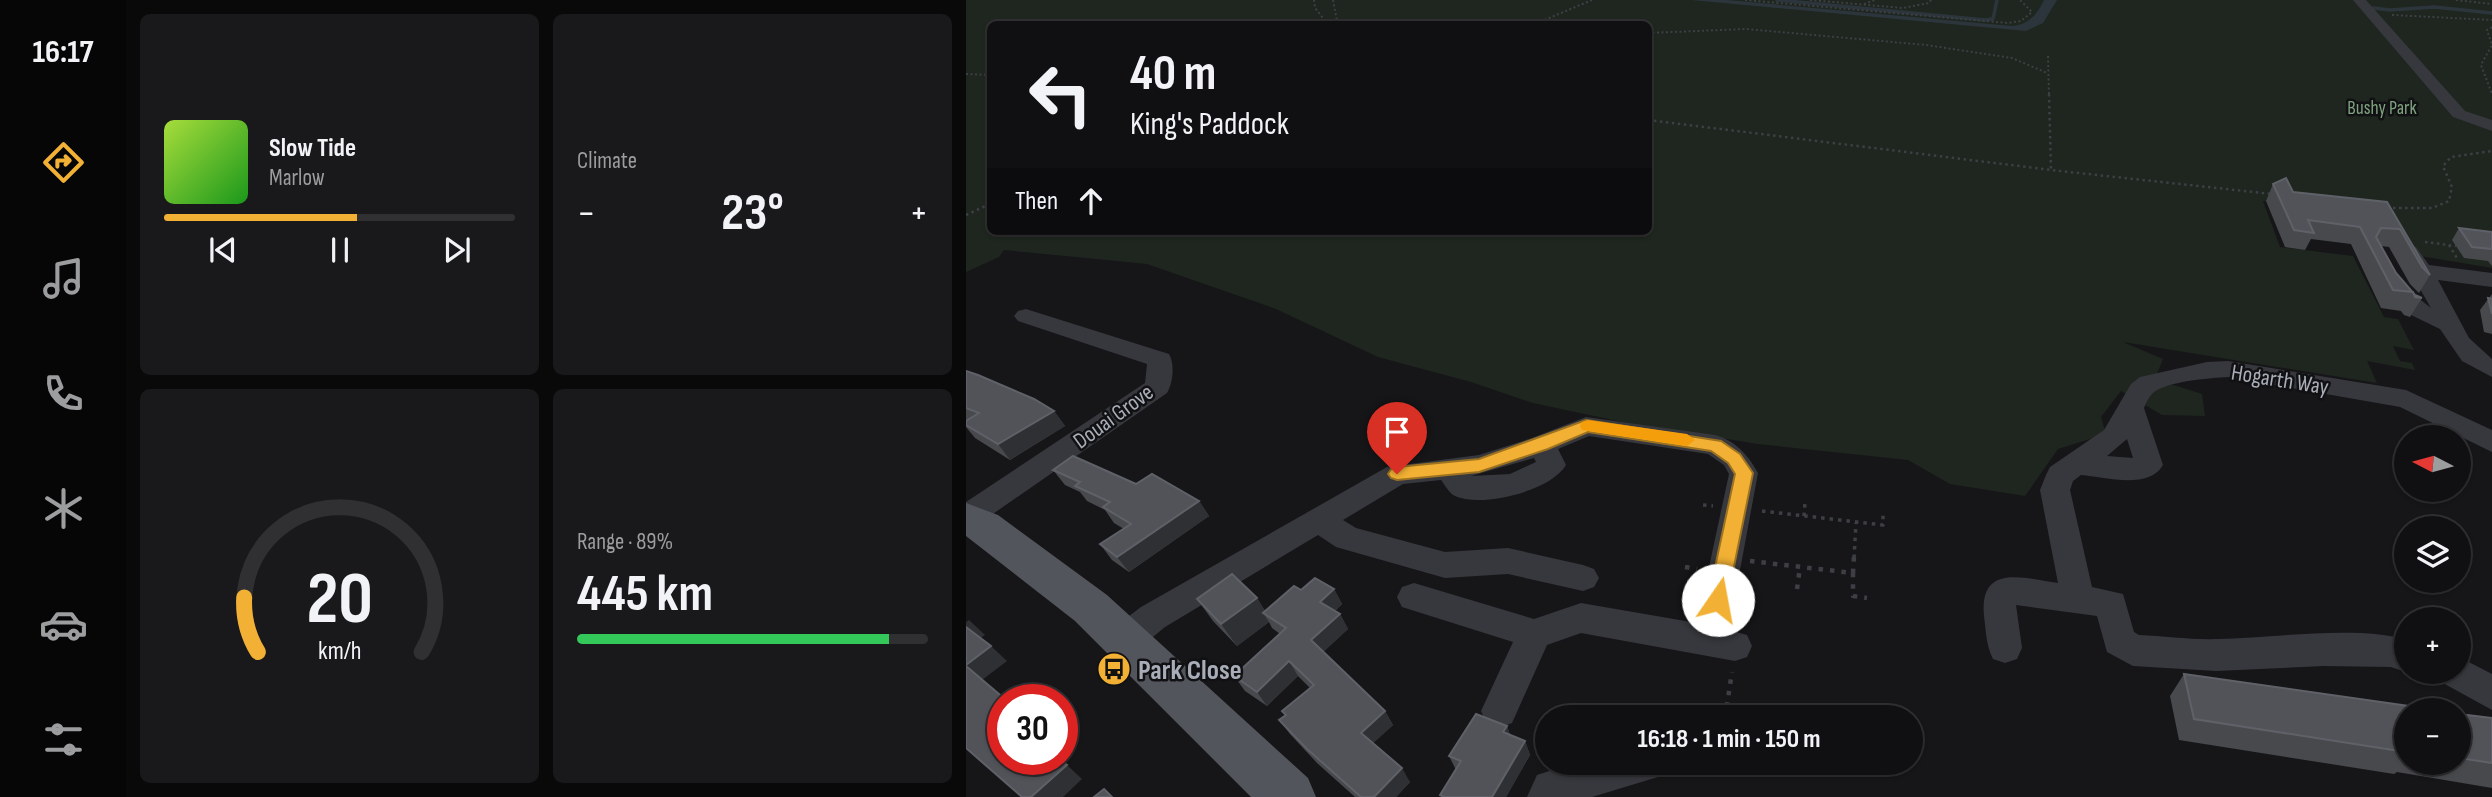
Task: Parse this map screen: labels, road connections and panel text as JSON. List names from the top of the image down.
{
  "streets": {
    "street": ["Hogarth Way", "Douai Grove"]
  },
  "parks": ["Bushy Park"],
  "places": {
    "bus stop": ["Park Close"]
  },
  "north": "left",
  "page": {
    "tabs": "16:17",
    "tile": [
      "Climate",
      ["Range · 89%", "445 km"]
    ],
    "turn": ["40 m", "King's Paddock"],
    "song": ["Slow Tide", "Marlow"],
    "then": "Then",
    "heat": ["−", "23°", "+"],
    "map_buttons": ["+", "−"],
    "limit": "30",
    "trip": "16:18 · 1 min · 150 m",
    "gauge": ["20", "km/h"]
  }
}
